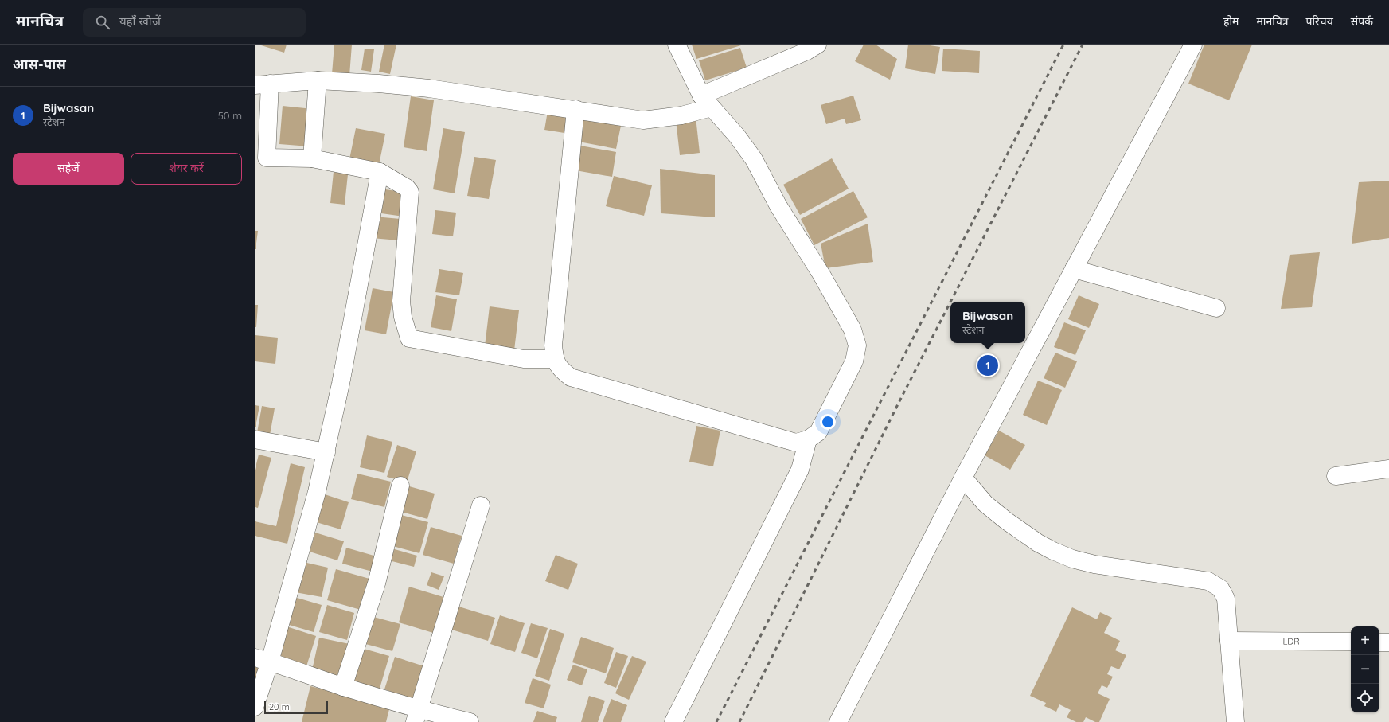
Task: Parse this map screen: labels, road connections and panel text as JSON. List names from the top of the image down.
{
  "streets": {
    "street": ["LDR"]
  },
  "scale_bar": "20 m",
  "page": {
    "header": "मानचित्र",
    "search": "यहाँ खोजें",
    "nav": [
      "होम",
      "मानचित्र",
      "परिचय",
      "संपर्क"
    ],
    "heading": "आस-पास",
    "list": [
      {
        "mark": "1",
        "name": "Bijwasan",
        "note": "स्टेशन",
        "value": "50 m"
      }
    ],
    "buttons": ["सहेजें", "शेयर करें"],
    "popup": ["Bijwasan", "स्टेशन"],
    "pins": "1",
    "map_buttons": ["+", "−"],
    "scale": "20 m"
  }
}
